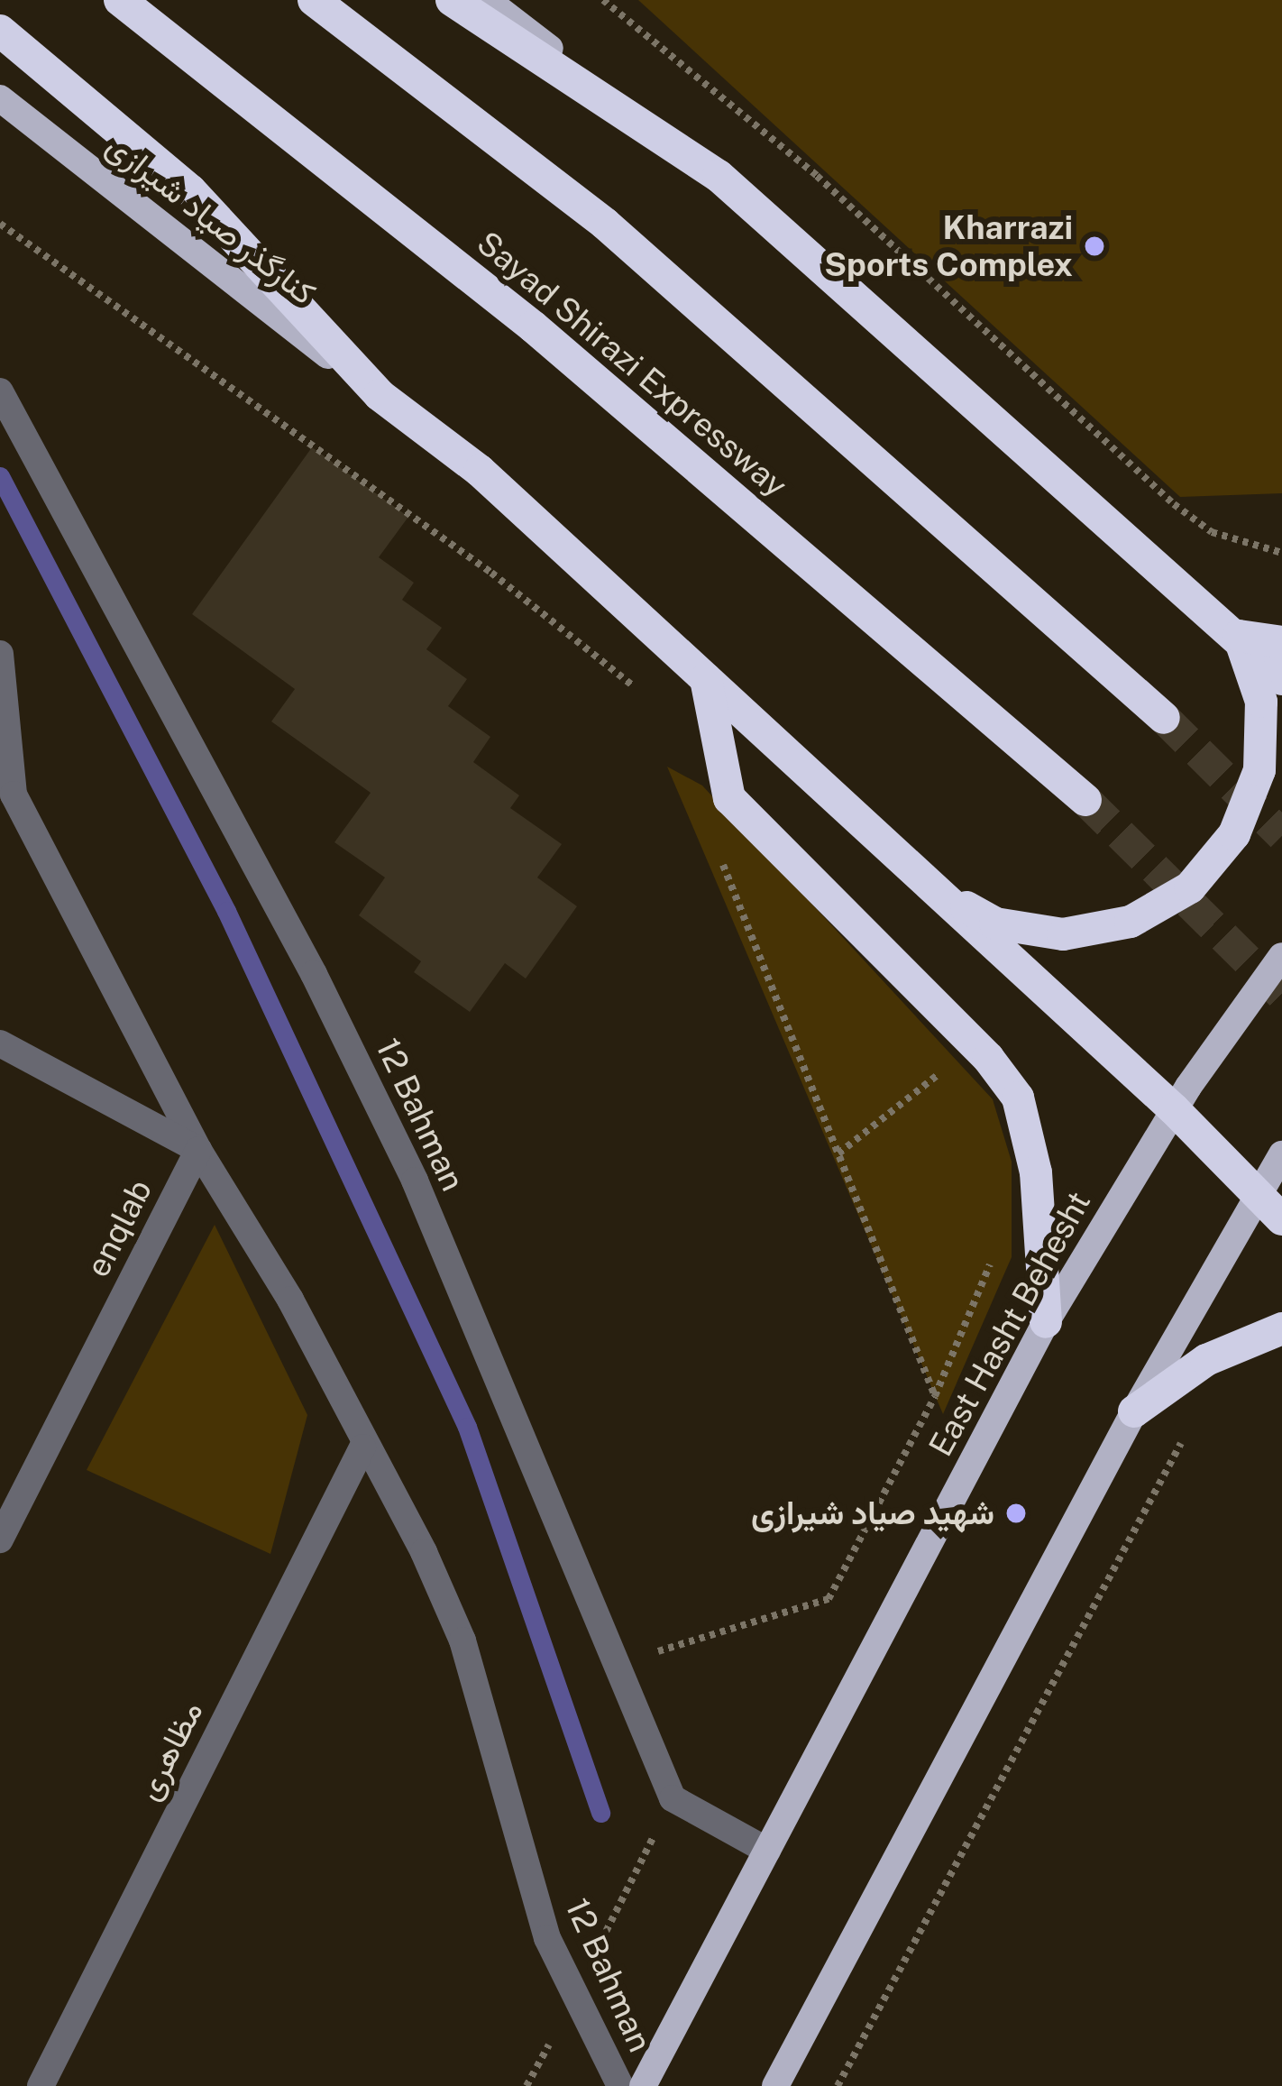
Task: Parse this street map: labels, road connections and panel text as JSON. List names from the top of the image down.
{
  "streets": {
    "highway": ["Sayad Shirazi Expressway"],
    "main road": ["کنارگذر صیاد شیرازی", "East Hasht Behesht"],
    "street": ["12 Bahman", "enqlab", "مظاهری"]
  },
  "crossings": [
    ["12 Bahman", "enqlab"],
    ["12 Bahman", "East Hasht Behesht"],
    ["12 Bahman", "مظاهری"]
  ],
  "places": ["Kharrazi Sports Complex", "شهید صیاد شیرازی"]
}
